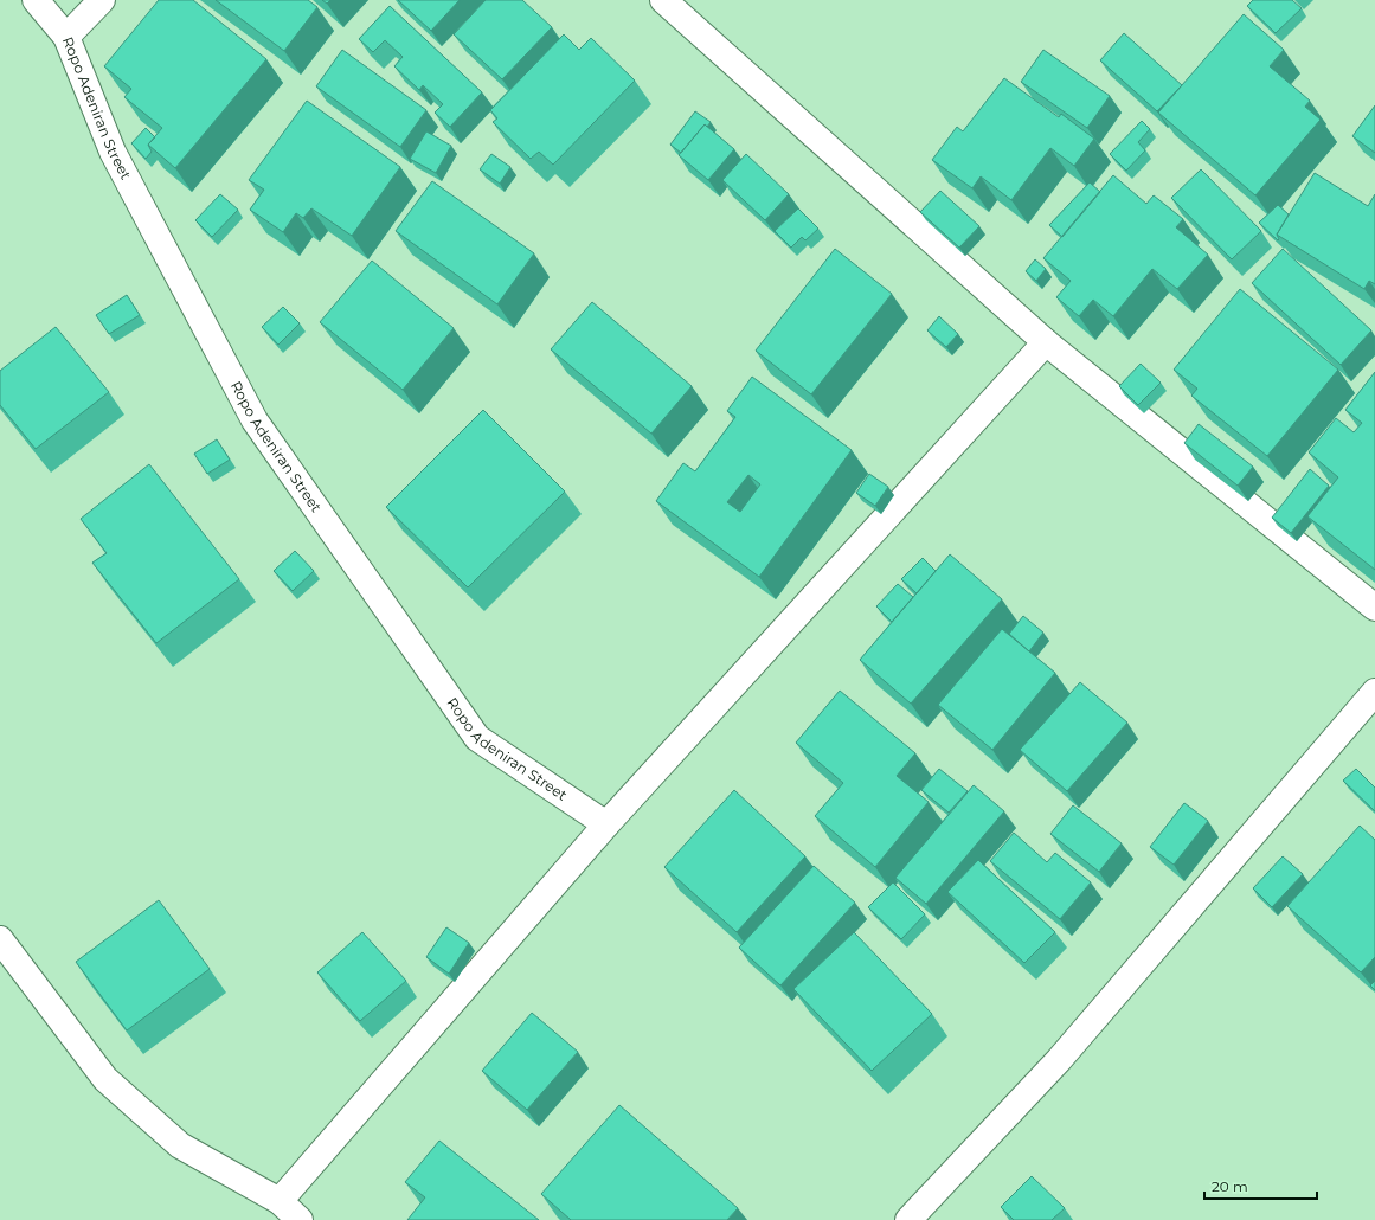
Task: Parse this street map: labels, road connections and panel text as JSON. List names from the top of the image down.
{
  "streets": {
    "street": ["Ropo Adeniran Street"]
  },
  "scale_bar": "20 m"
}
